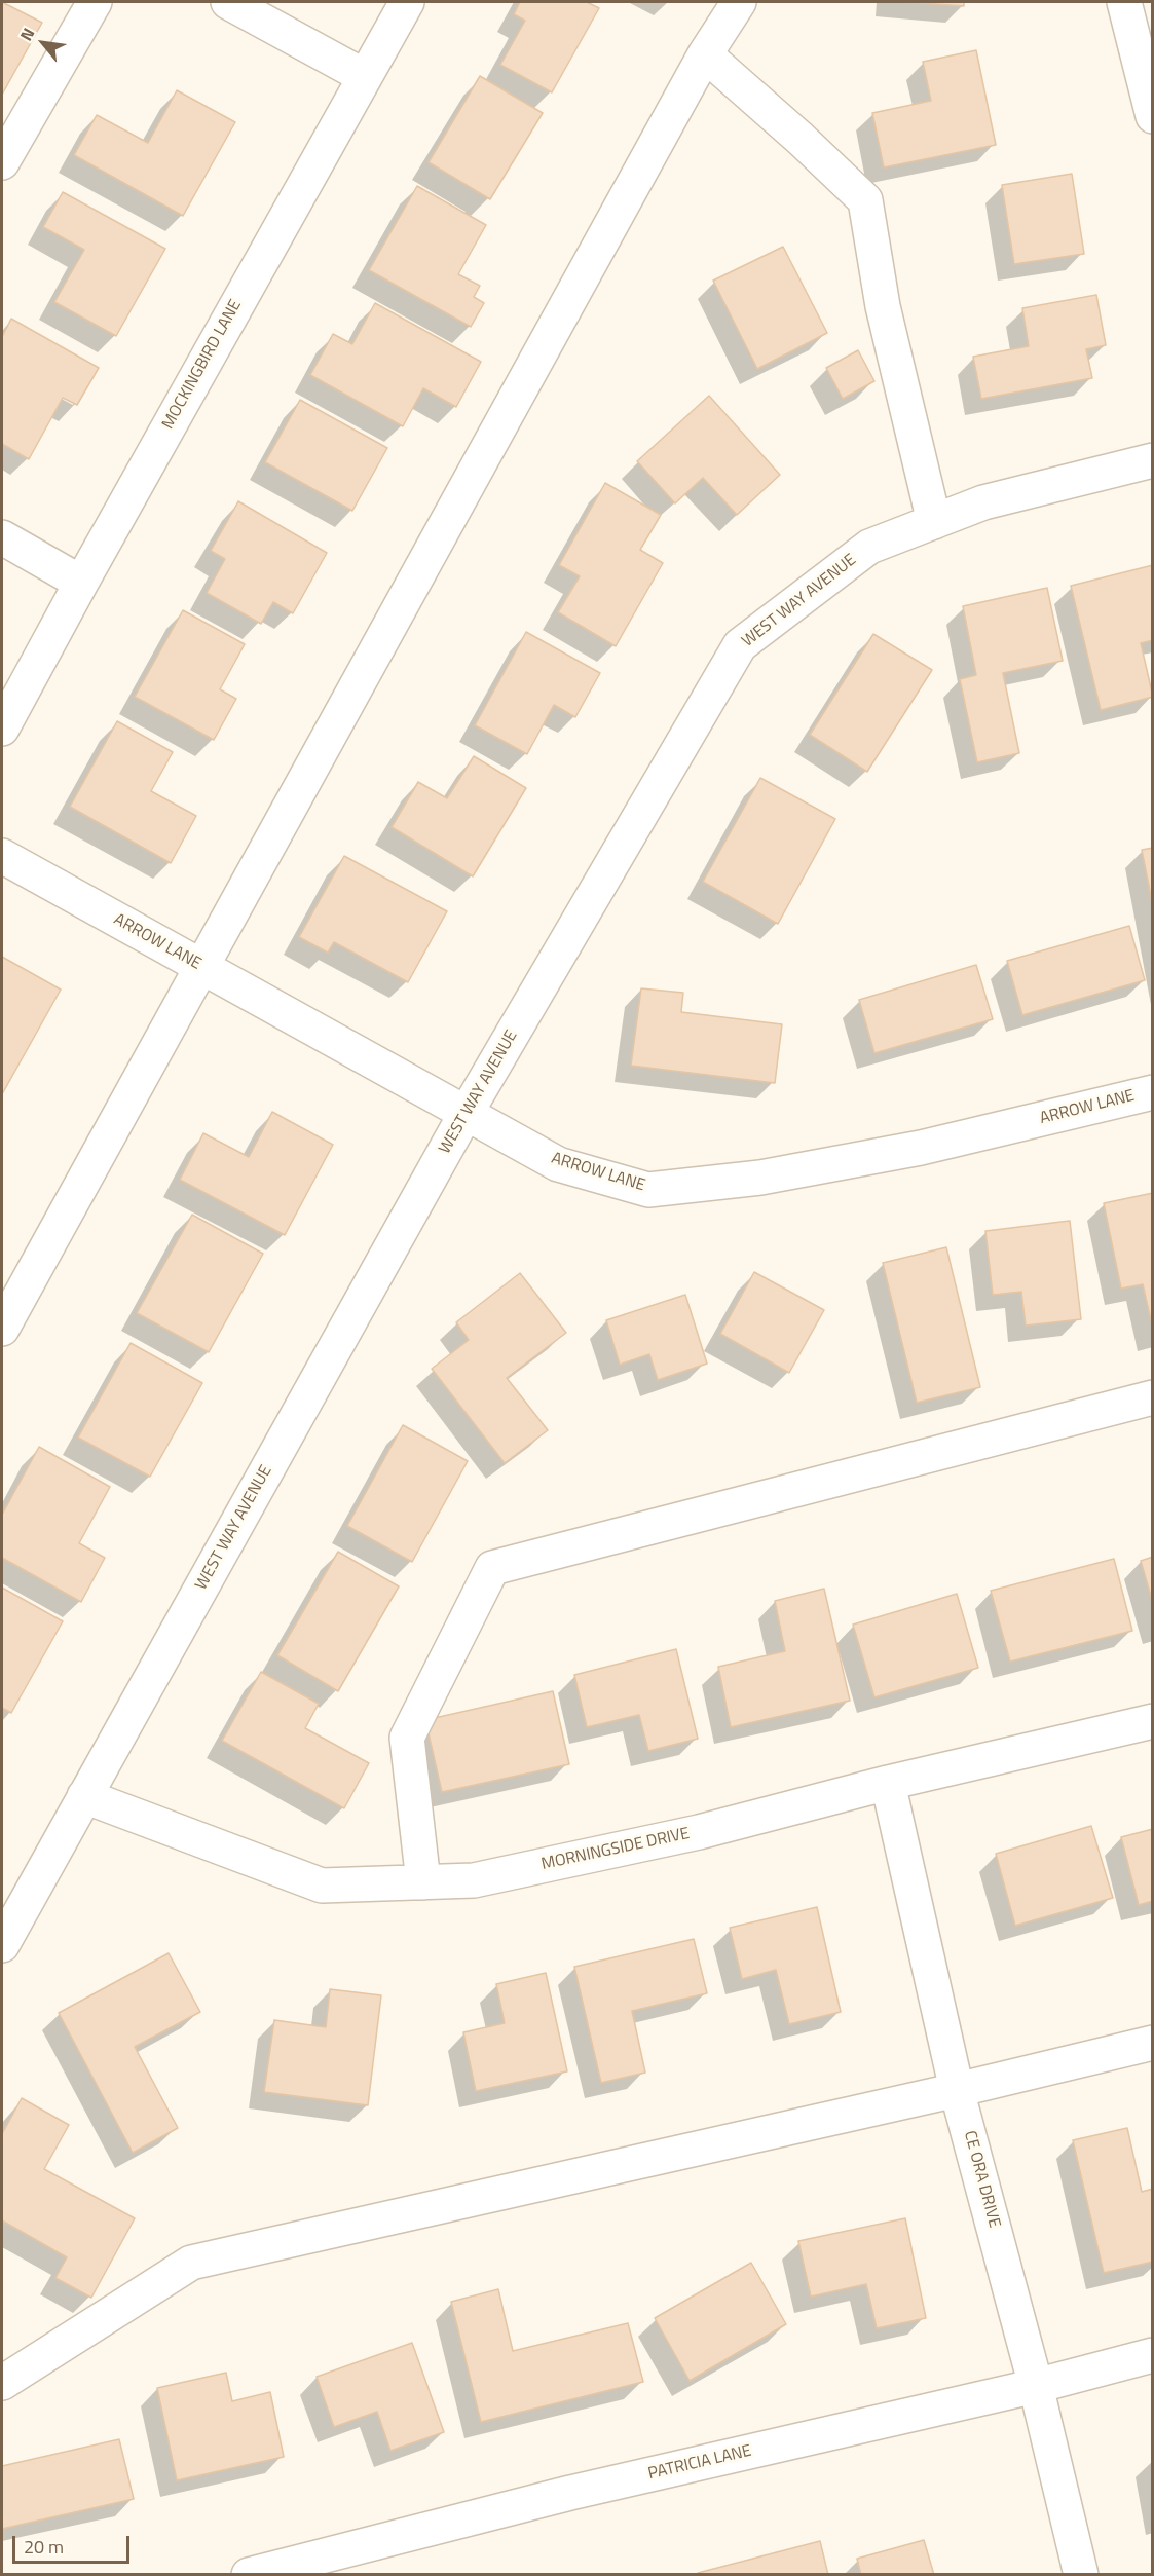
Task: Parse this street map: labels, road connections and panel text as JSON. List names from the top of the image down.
{
  "streets": {
    "street": [
      "MOCKINGBIRD LANE",
      "WEST WAY AVENUE",
      "ARROW LANE",
      "MORNINGSIDE DRIVE",
      "CE ORA DRIVE",
      "PATRICIA LANE"
    ]
  },
  "crossings": [
    ["WEST WAY AVENUE", "ARROW LANE"],
    ["WEST WAY AVENUE", "MORNINGSIDE DRIVE"],
    ["MORNINGSIDE DRIVE", "CE ORA DRIVE"],
    ["CE ORA DRIVE", "PATRICIA LANE"]
  ],
  "scale_bar": "20 m",
  "north": "top left"
}
